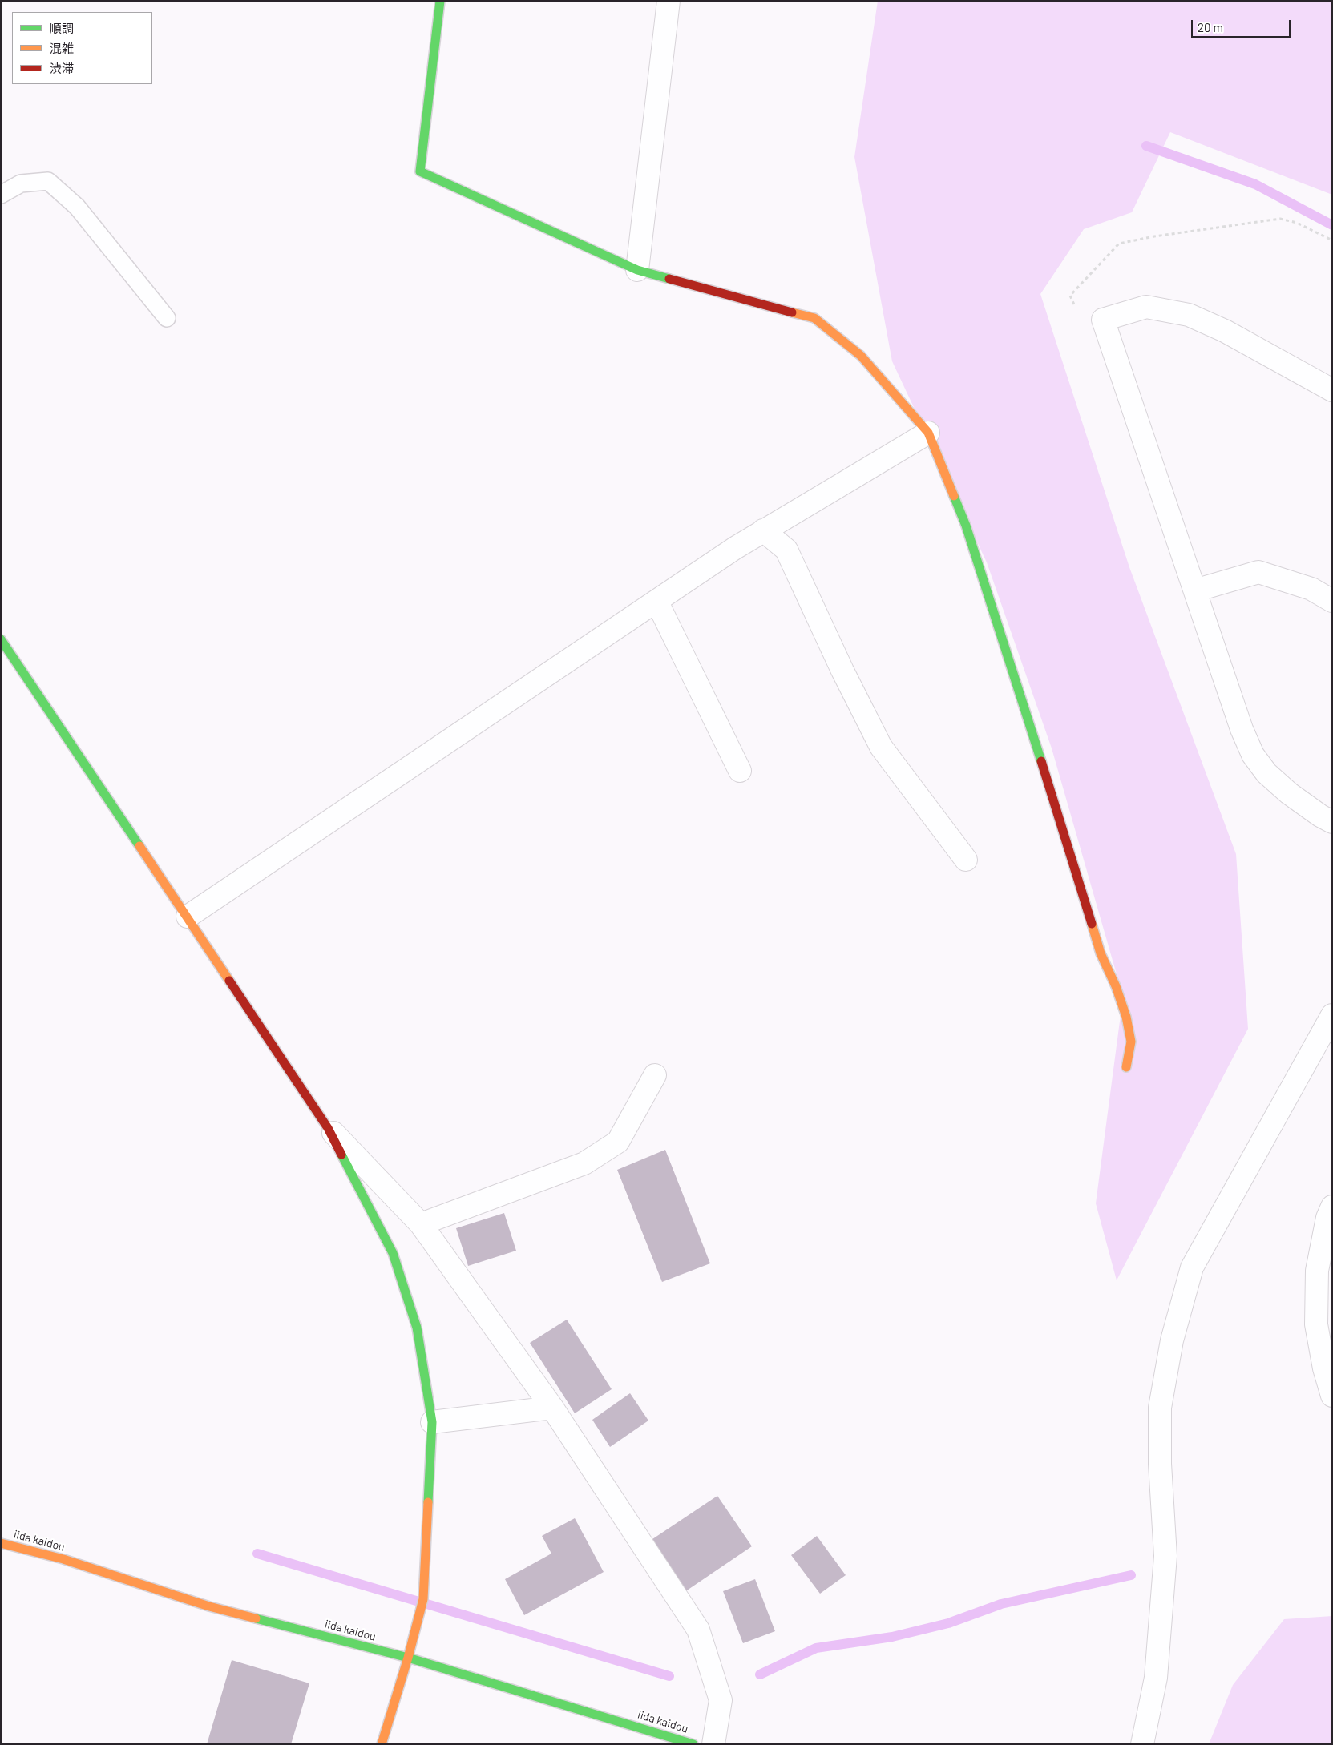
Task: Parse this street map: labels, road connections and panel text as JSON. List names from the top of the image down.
{
  "streets": {
    "street": ["iida kaidou"]
  },
  "legend": ["順調", "混雑", "渋滞"],
  "scale_bar": "20 m"
}
